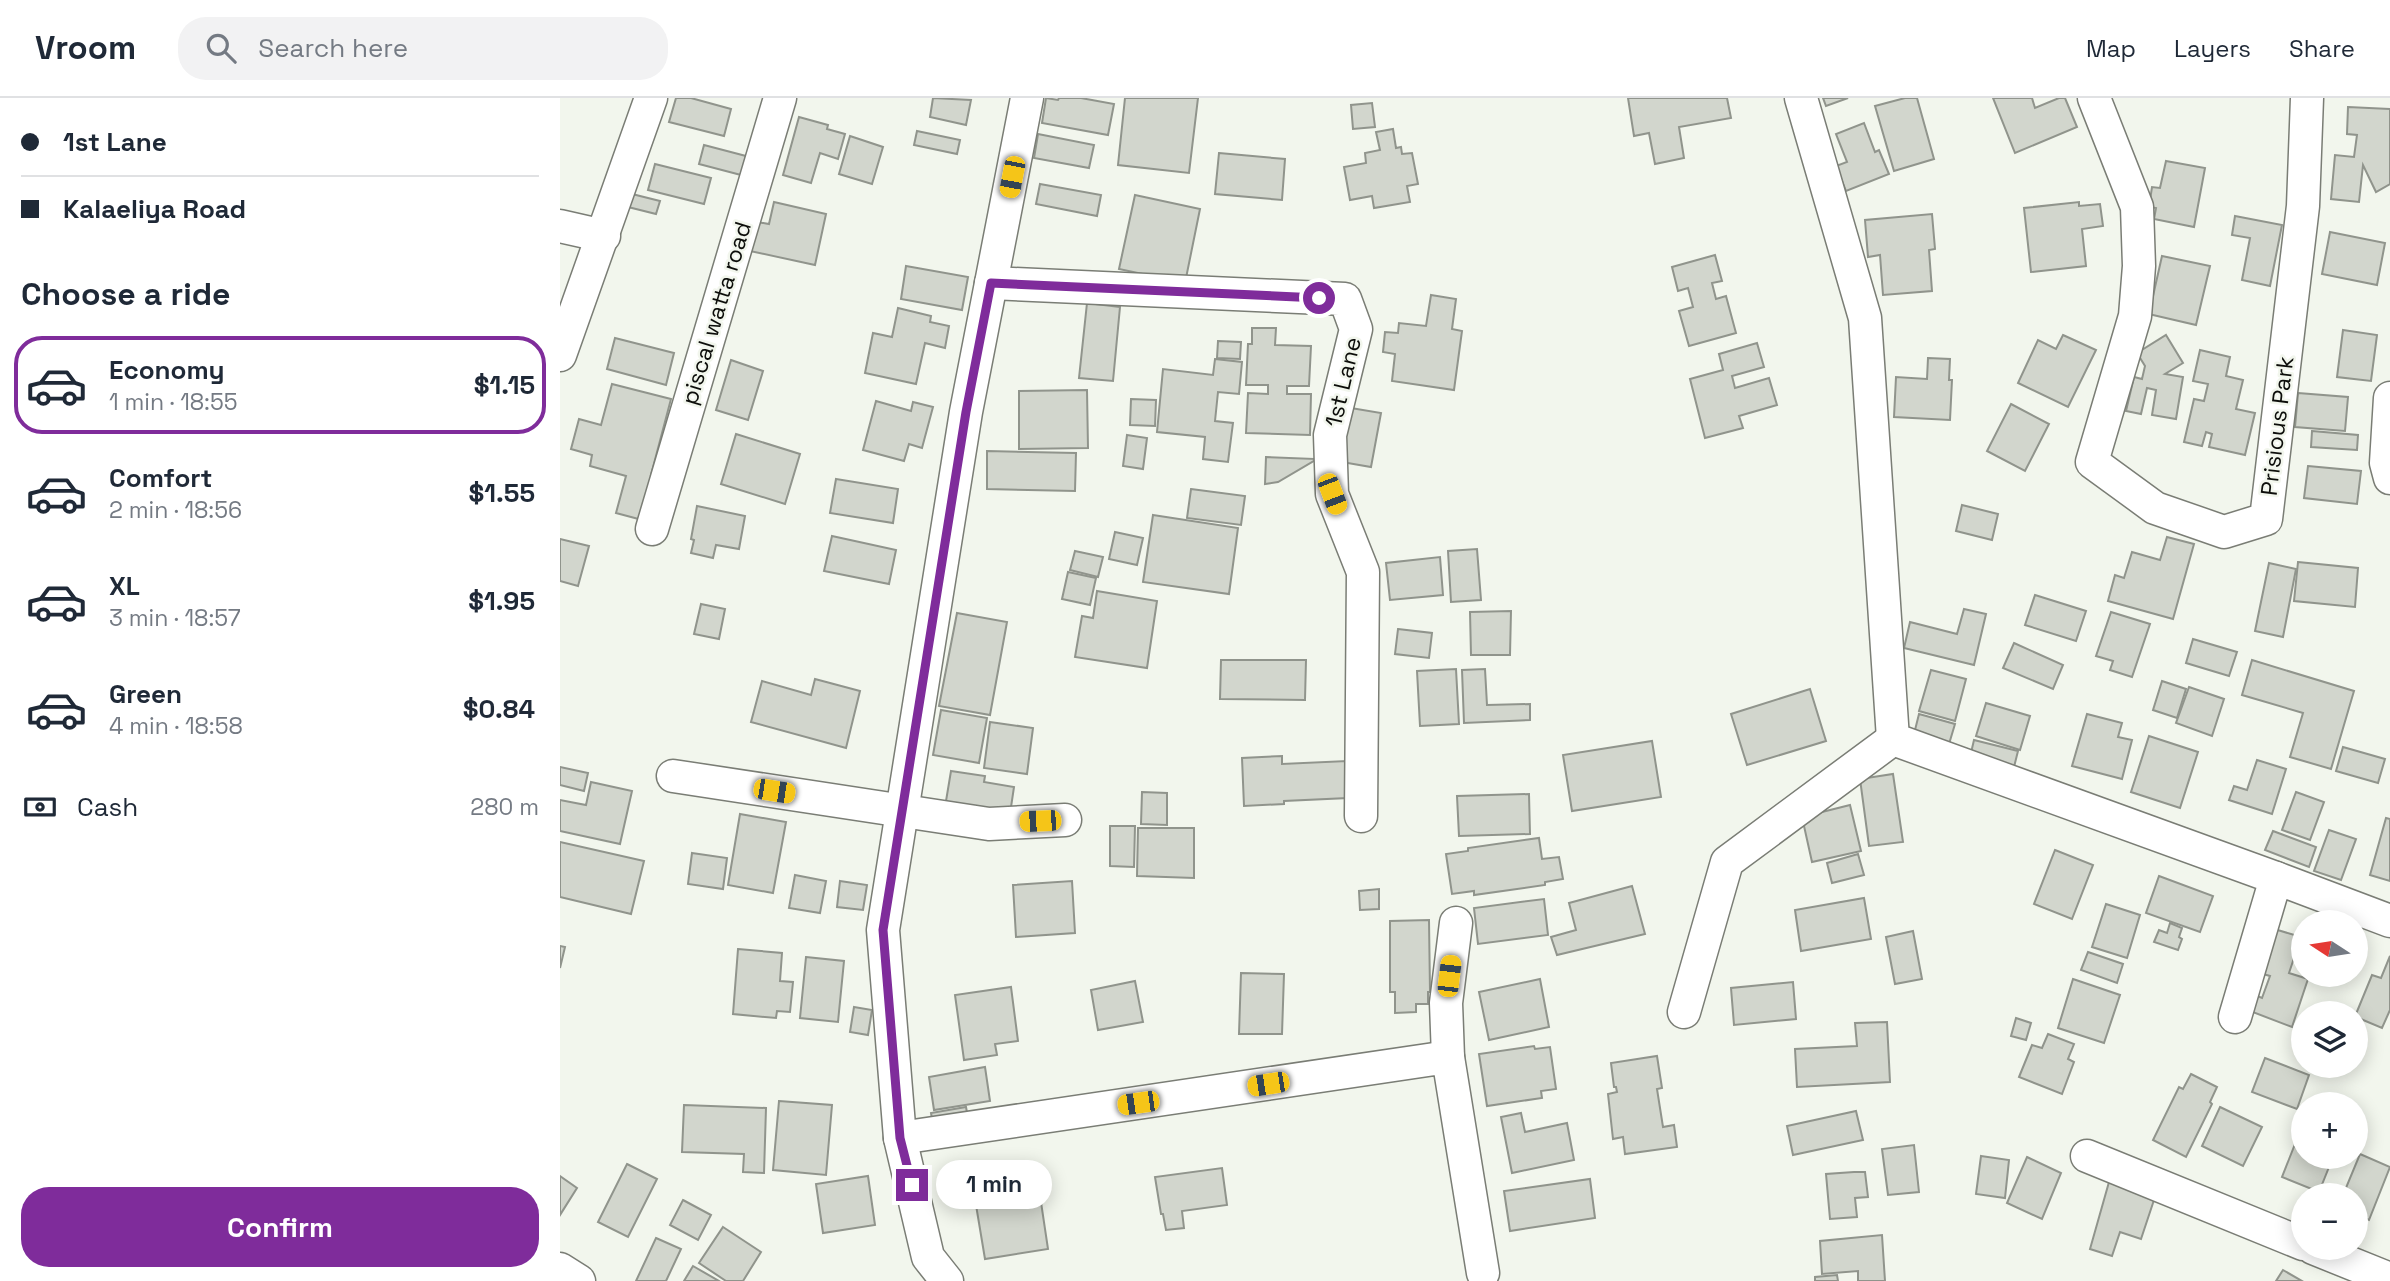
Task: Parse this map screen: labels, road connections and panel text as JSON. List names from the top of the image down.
{
  "streets": {
    "street": ["piscal watta road", "1st Lane", "Prisious Park"]
  },
  "north": "left",
  "page": {
    "header": "Vroom",
    "search": "Search here",
    "nav": ["Map", "Layers", "Share"],
    "banner": ["1st Lane", "Kalaeliya Road"],
    "heading": "Choose a ride",
    "list": [
      {
        "name": "Economy",
        "note": "1 min · 18:55",
        "value": "$1.15"
      },
      {
        "name": "Comfort",
        "note": "2 min · 18:56",
        "value": "$1.55"
      },
      {
        "name": "XL",
        "note": "3 min · 18:57",
        "value": "$1.95"
      },
      {
        "name": "Green",
        "note": "4 min · 18:58",
        "value": "$0.84"
      }
    ],
    "pay": ["Cash", "280 m"],
    "map_buttons": ["+", "−"],
    "bubble": "1 min",
    "buttons": "Confirm"
  }
}
